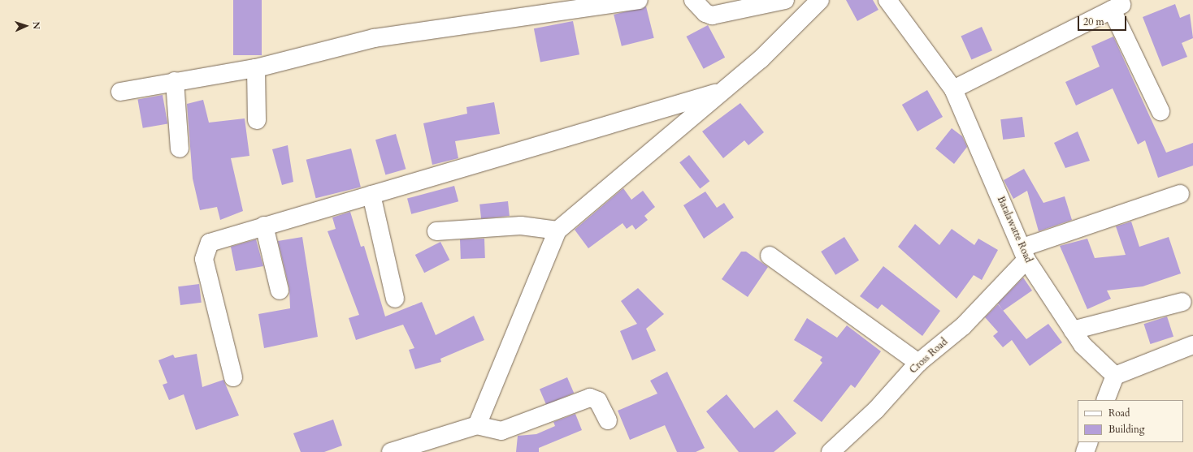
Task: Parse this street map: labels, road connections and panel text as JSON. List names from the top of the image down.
{
  "streets": {
    "street": ["Batalawatte Road", "Cross Road"]
  },
  "crossings": [
    ["Batalawatte Road", "Cross Road"]
  ],
  "legend": ["Road", "Building"],
  "scale_bar": "20 m",
  "north": "right"
}
